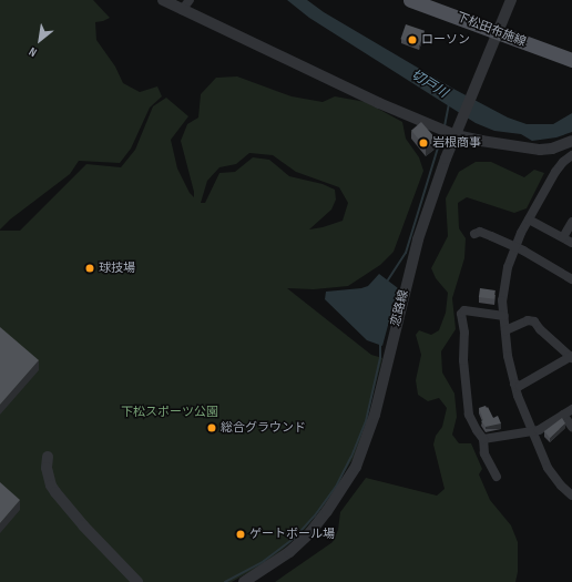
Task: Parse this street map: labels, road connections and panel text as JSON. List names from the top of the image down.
{
  "streets": {
    "main road": ["下松田布施線"],
    "street": ["恋路線"]
  },
  "crossings": [
    ["下松田布施線", "恋路線"]
  ],
  "water": ["切戸川"],
  "parks": ["下松スポーツ公園"],
  "places": [
    "ローソン",
    "岩根商事",
    "球技場",
    "総合グラウンド",
    "ゲートボール場"
  ],
  "north": "bottom left"
}
